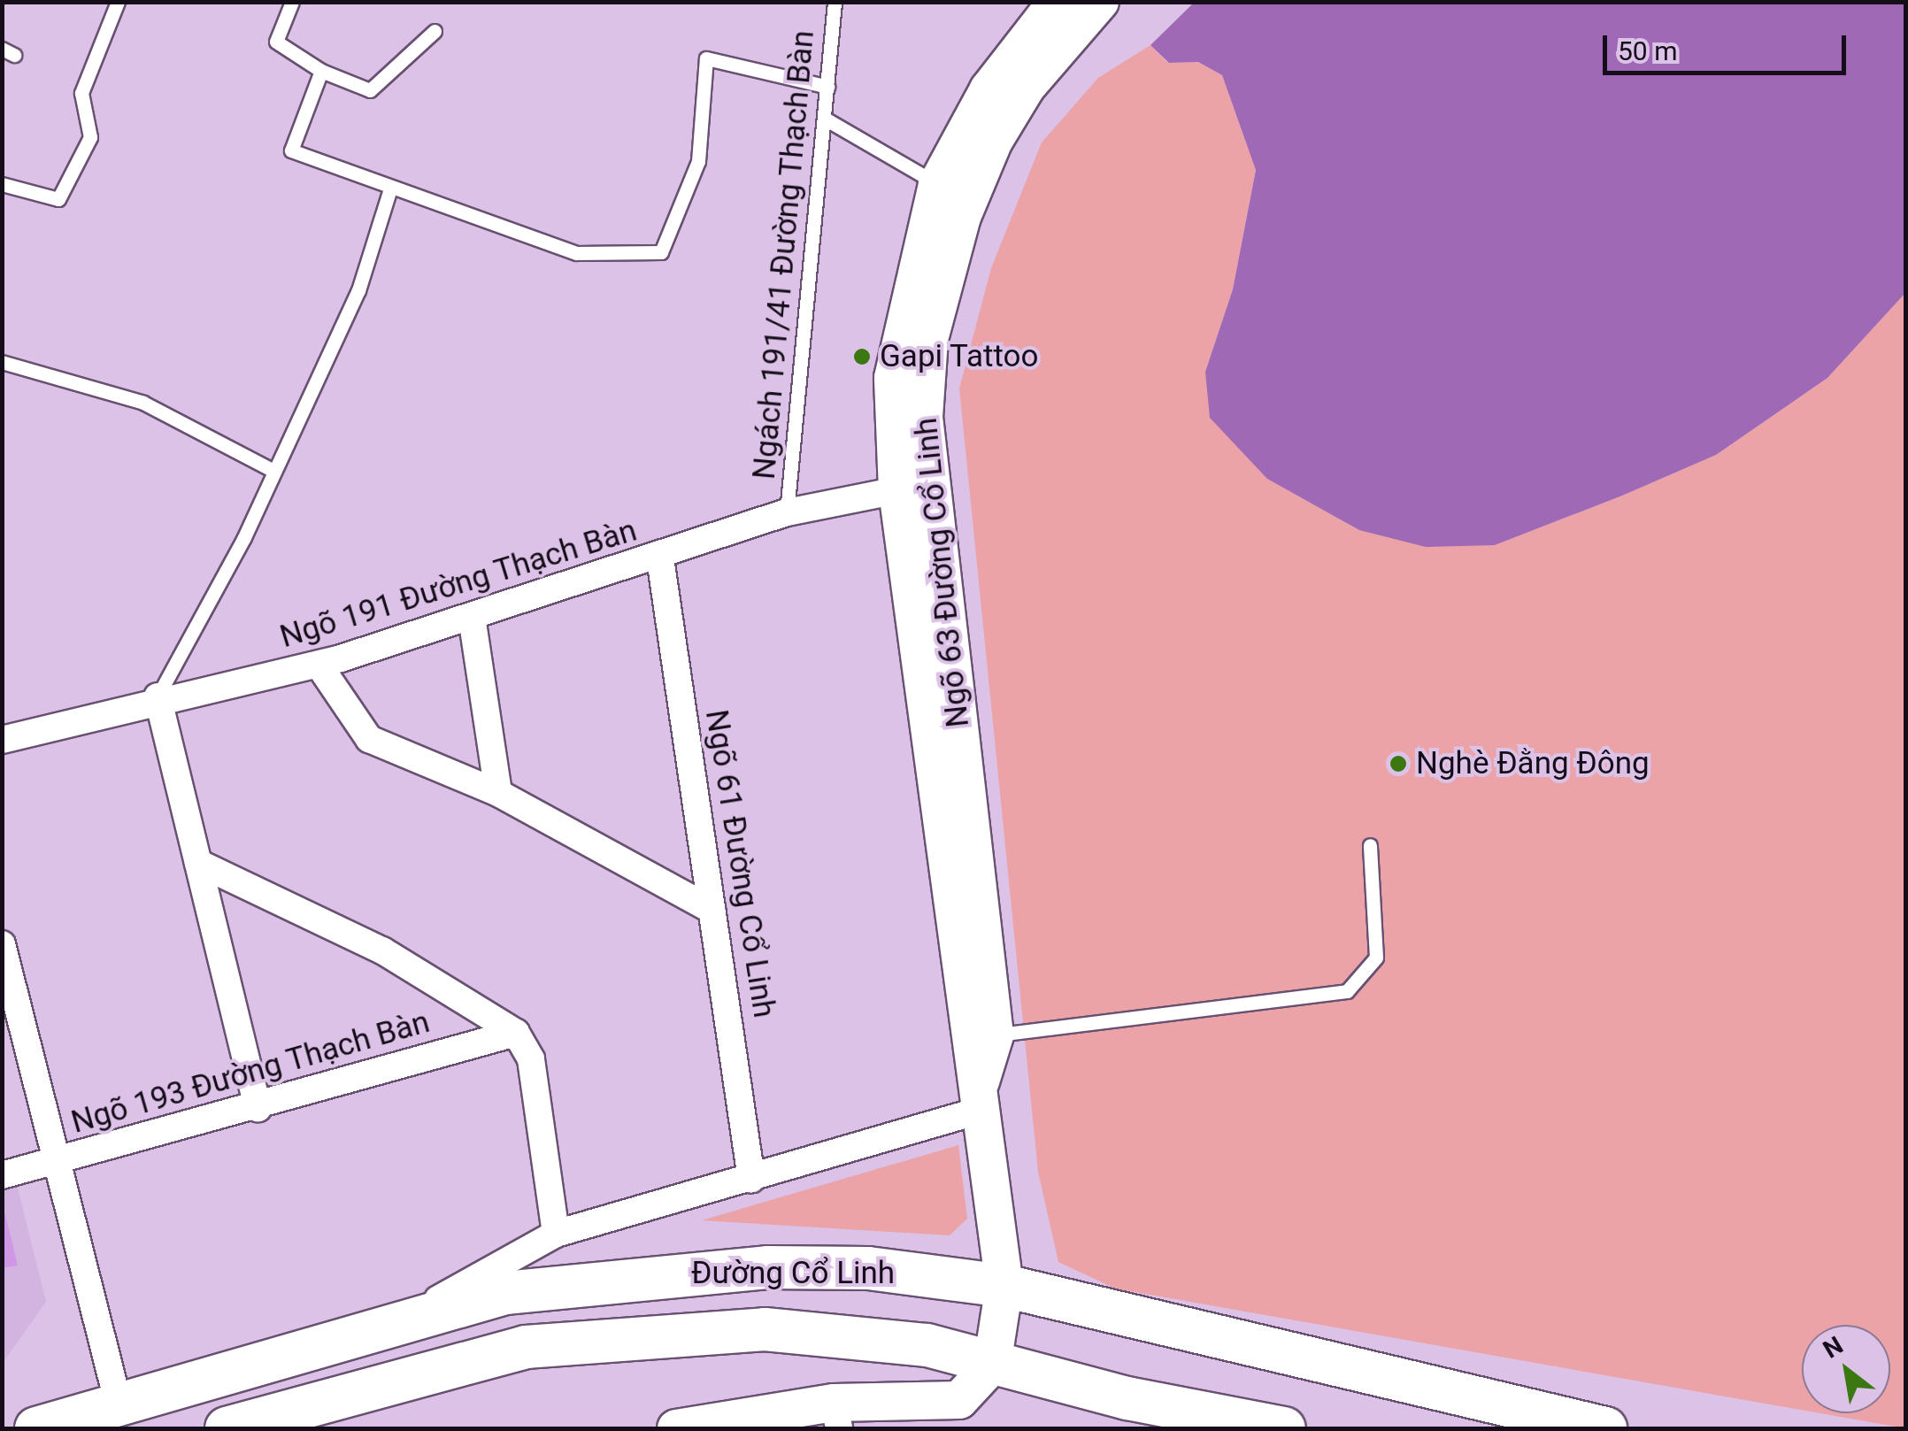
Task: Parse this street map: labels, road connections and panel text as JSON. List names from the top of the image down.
{
  "streets": {
    "main road": ["Đường Cổ Linh"],
    "street": [
      "Ngõ 63 Đường Cổ Linh",
      "Ngõ 191 Đường Thạch Bàn",
      "Ngõ 61 Đường Cổ Linh",
      "Ngõ 193 Đường Thạch Bàn"
    ],
    "lane": ["Ngách 191/41 Đường Thạch Bàn"]
  },
  "crossings": [
    ["Ngách 191/41 Đường Thạch Bàn", "Ngõ 191 Đường Thạch Bàn"],
    ["Ngõ 63 Đường Cổ Linh", "Ngõ 191 Đường Thạch Bàn"],
    ["Ngõ 63 Đường Cổ Linh", "Đường Cổ Linh"],
    ["Ngõ 191 Đường Thạch Bàn", "Ngõ 61 Đường Cổ Linh"]
  ],
  "places": ["Gapi Tattoo", "Nghè Đằng Đông"],
  "scale_bar": "50 m",
  "north": "top left"
}
